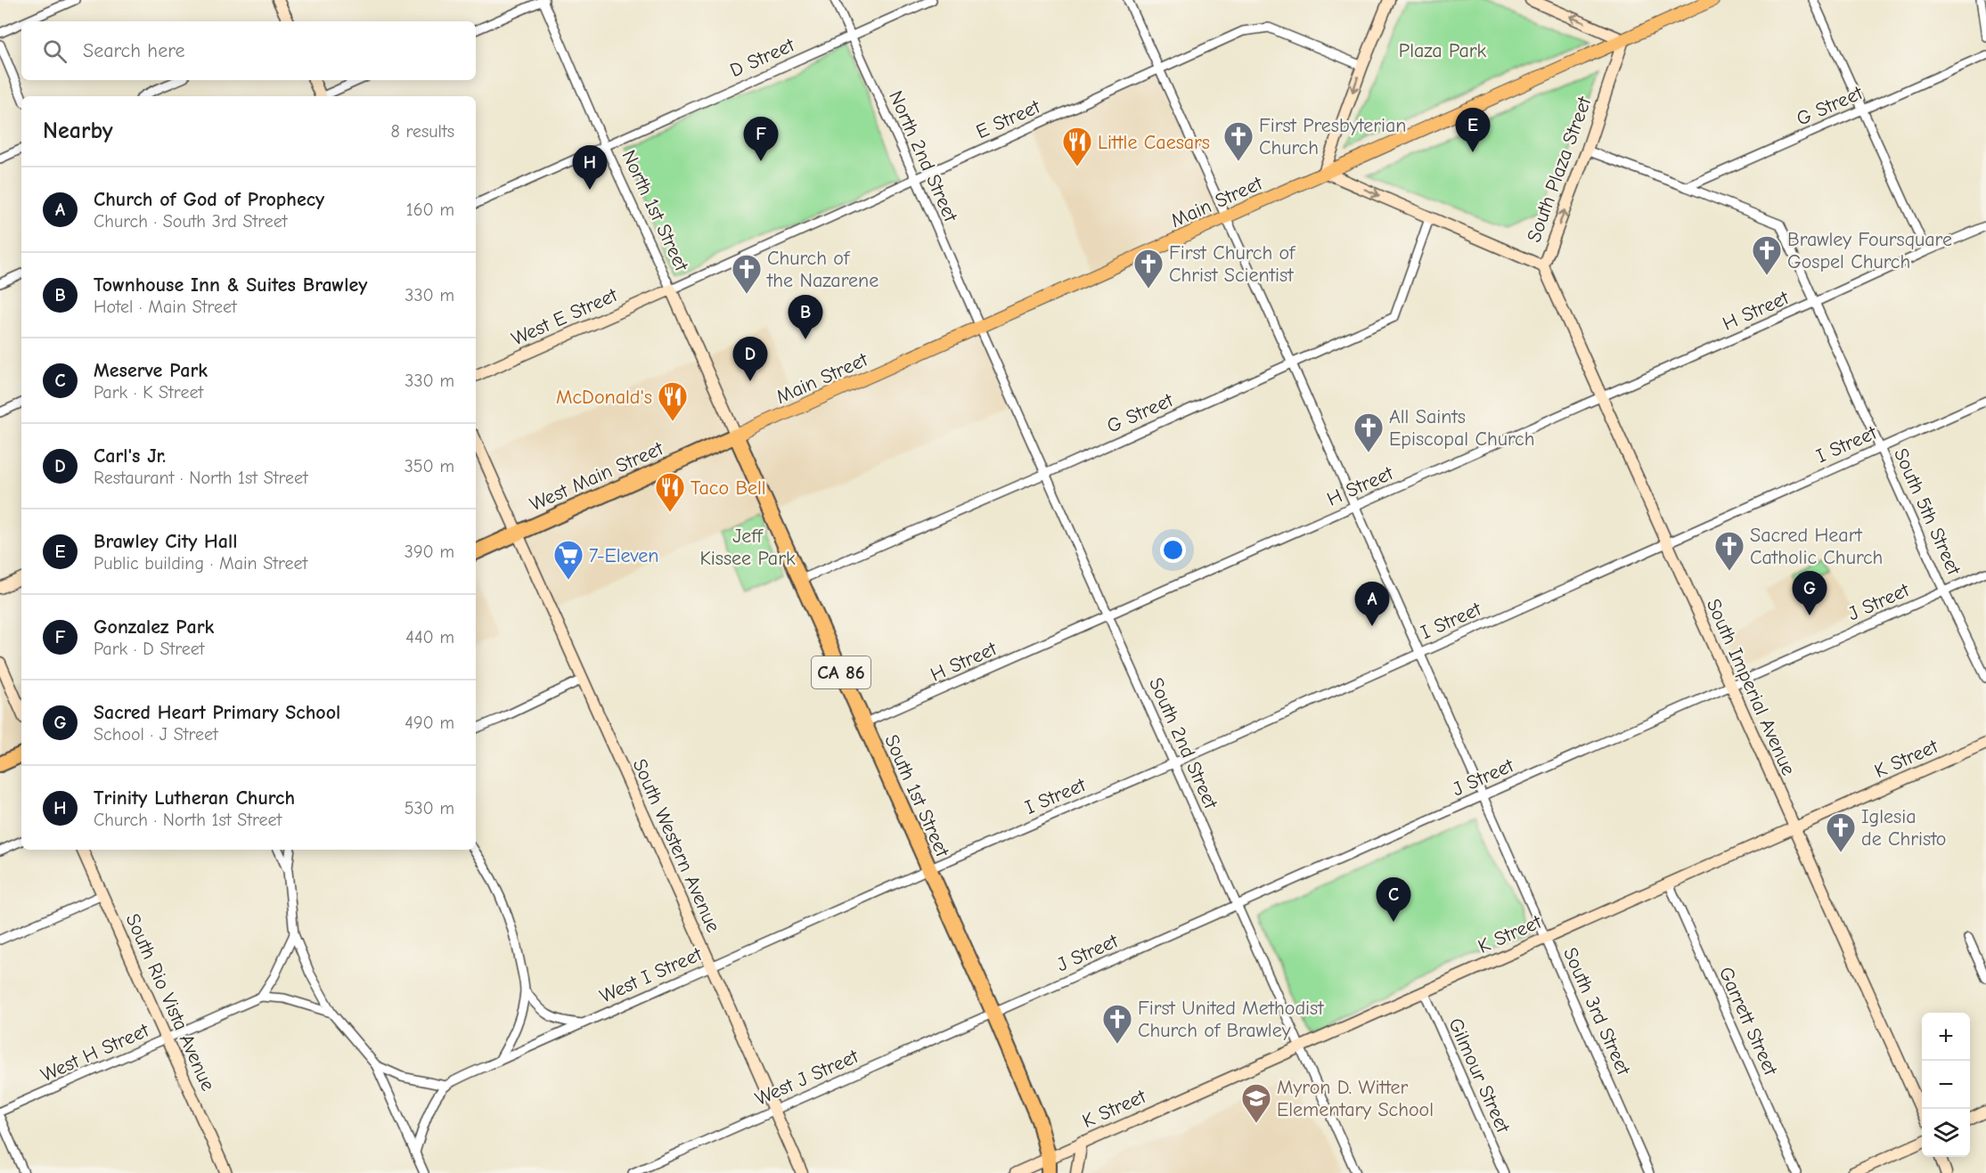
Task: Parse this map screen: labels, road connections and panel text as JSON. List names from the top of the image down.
{
  "streets": {
    "highway": ["West Main Street", "CA 86", "South 1st Street"],
    "main road": ["Main Street"],
    "street": [
      "D Street",
      "G Street",
      "E Street",
      "North 2nd Street",
      "South Plaza Street",
      "North 1st Street",
      "H Street",
      "West E Street",
      "I Street",
      "South 5th Street",
      "J Street",
      "South Imperial Avenue",
      "South 2nd Street",
      "K Street",
      "South Western Avenue",
      "West I Street",
      "South Rio Vista Avenue",
      "South 3rd Street",
      "Garrett Street",
      "West H Street",
      "Gilmour Street",
      "West J Street"
    ]
  },
  "crossings": [
    ["D Street", "North 2nd Street"],
    ["D Street", "North 1st Street"],
    ["G Street", "South Plaza Street"],
    ["G Street", "South 5th Street"],
    ["G Street", "South 2nd Street"],
    ["G Street", "South 1st Street"],
    ["G Street", "South 3rd Street"],
    ["E Street", "North 2nd Street"],
    ["E Street", "North 1st Street"],
    ["E Street", "West E Street"],
    ["E Street", "South 3rd Street"],
    ["North 2nd Street", "Main Street"],
    ["North 2nd Street", "South 2nd Street"],
    ["South Plaza Street", "Main Street"],
    ["South Plaza Street", "South 5th Street"],
    ["South Plaza Street", "South Imperial Avenue"],
    ["Main Street", "North 1st Street"],
    ["Main Street", "West Main Street"],
    ["Main Street", "South 2nd Street"],
    ["Main Street", "South 1st Street"],
    ["Main Street", "South 3rd Street"],
    ["North 1st Street", "West E Street"],
    ["North 1st Street", "West Main Street"],
    ["North 1st Street", "South 1st Street"],
    ["H Street", "South 5th Street"],
    ["H Street", "South Imperial Avenue"],
    ["H Street", "South 2nd Street"],
    ["H Street", "South 1st Street"],
    ["H Street", "South 3rd Street"],
    ["I Street", "South 5th Street"],
    ["I Street", "South Imperial Avenue"],
    ["I Street", "South 2nd Street"],
    ["I Street", "South 1st Street"],
    ["I Street", "West I Street"],
    ["I Street", "South 3rd Street"],
    ["West Main Street", "South 1st Street"],
    ["West Main Street", "South Western Avenue"],
    ["South 5th Street", "J Street"],
    ["J Street", "South Imperial Avenue"],
    ["J Street", "South 2nd Street"],
    ["J Street", "South 1st Street"],
    ["J Street", "South 3rd Street"],
    ["J Street", "West J Street"],
    ["CA 86", "K Street"],
    ["CA 86", "South 1st Street"],
    ["South Imperial Avenue", "K Street"],
    ["South 2nd Street", "K Street"],
    ["K Street", "South 1st Street"],
    ["K Street", "South 3rd Street"],
    ["K Street", "Garrett Street"],
    ["K Street", "Gilmour Street"],
    ["South 1st Street", "West I Street"],
    ["South 1st Street", "West J Street"],
    ["South Western Avenue", "West I Street"],
    ["South Western Avenue", "West J Street"],
    ["South Rio Vista Avenue", "West H Street"]
  ],
  "parks": ["Plaza Park", "Jeff Kissee Park"],
  "places": {
    "church": [
      "First Presbyterian Church",
      "Brawley Foursquare Gospel Church",
      "First Church of Christ Scientist",
      "Church of the Nazarene",
      "All Saints Episcopal Church",
      "Sacred Heart Catholic Church",
      "Iglesia de Christo",
      "First United Methodist Church of Brawley"
    ],
    "restaurant": ["Little Caesars", "McDonald's", "Taco Bell"],
    "supermarket": ["7-Eleven"],
    "school or university": ["Myron D. Witter Elementary School"]
  },
  "page": {
    "search": "Search here",
    "heading": ["Nearby", "8 results"],
    "pins": [
      "E",
      "F",
      "H",
      "B",
      "D",
      "G",
      "A",
      "C"
    ],
    "list": [
      {
        "mark": "A",
        "name": "Church of God of Prophecy",
        "note": "Church · South 3rd Street",
        "value": "160 m"
      },
      {
        "mark": "B",
        "name": "Townhouse Inn & Suites Brawley",
        "note": "Hotel · Main Street",
        "value": "330 m"
      },
      {
        "mark": "C",
        "name": "Meserve Park",
        "note": "Park · K Street",
        "value": "330 m"
      },
      {
        "mark": "D",
        "name": "Carl's Jr.",
        "note": "Restaurant · North 1st Street",
        "value": "350 m"
      },
      {
        "mark": "E",
        "name": "Brawley City Hall",
        "note": "Public building · Main Street",
        "value": "390 m"
      },
      {
        "mark": "F",
        "name": "Gonzalez Park",
        "note": "Park · D Street",
        "value": "440 m"
      },
      {
        "mark": "G",
        "name": "Sacred Heart Primary School",
        "note": "School · J Street",
        "value": "490 m"
      },
      {
        "mark": "H",
        "name": "Trinity Lutheran Church",
        "note": "Church · North 1st Street",
        "value": "530 m"
      }
    ],
    "map_buttons": ["+", "−"]
  }
}
